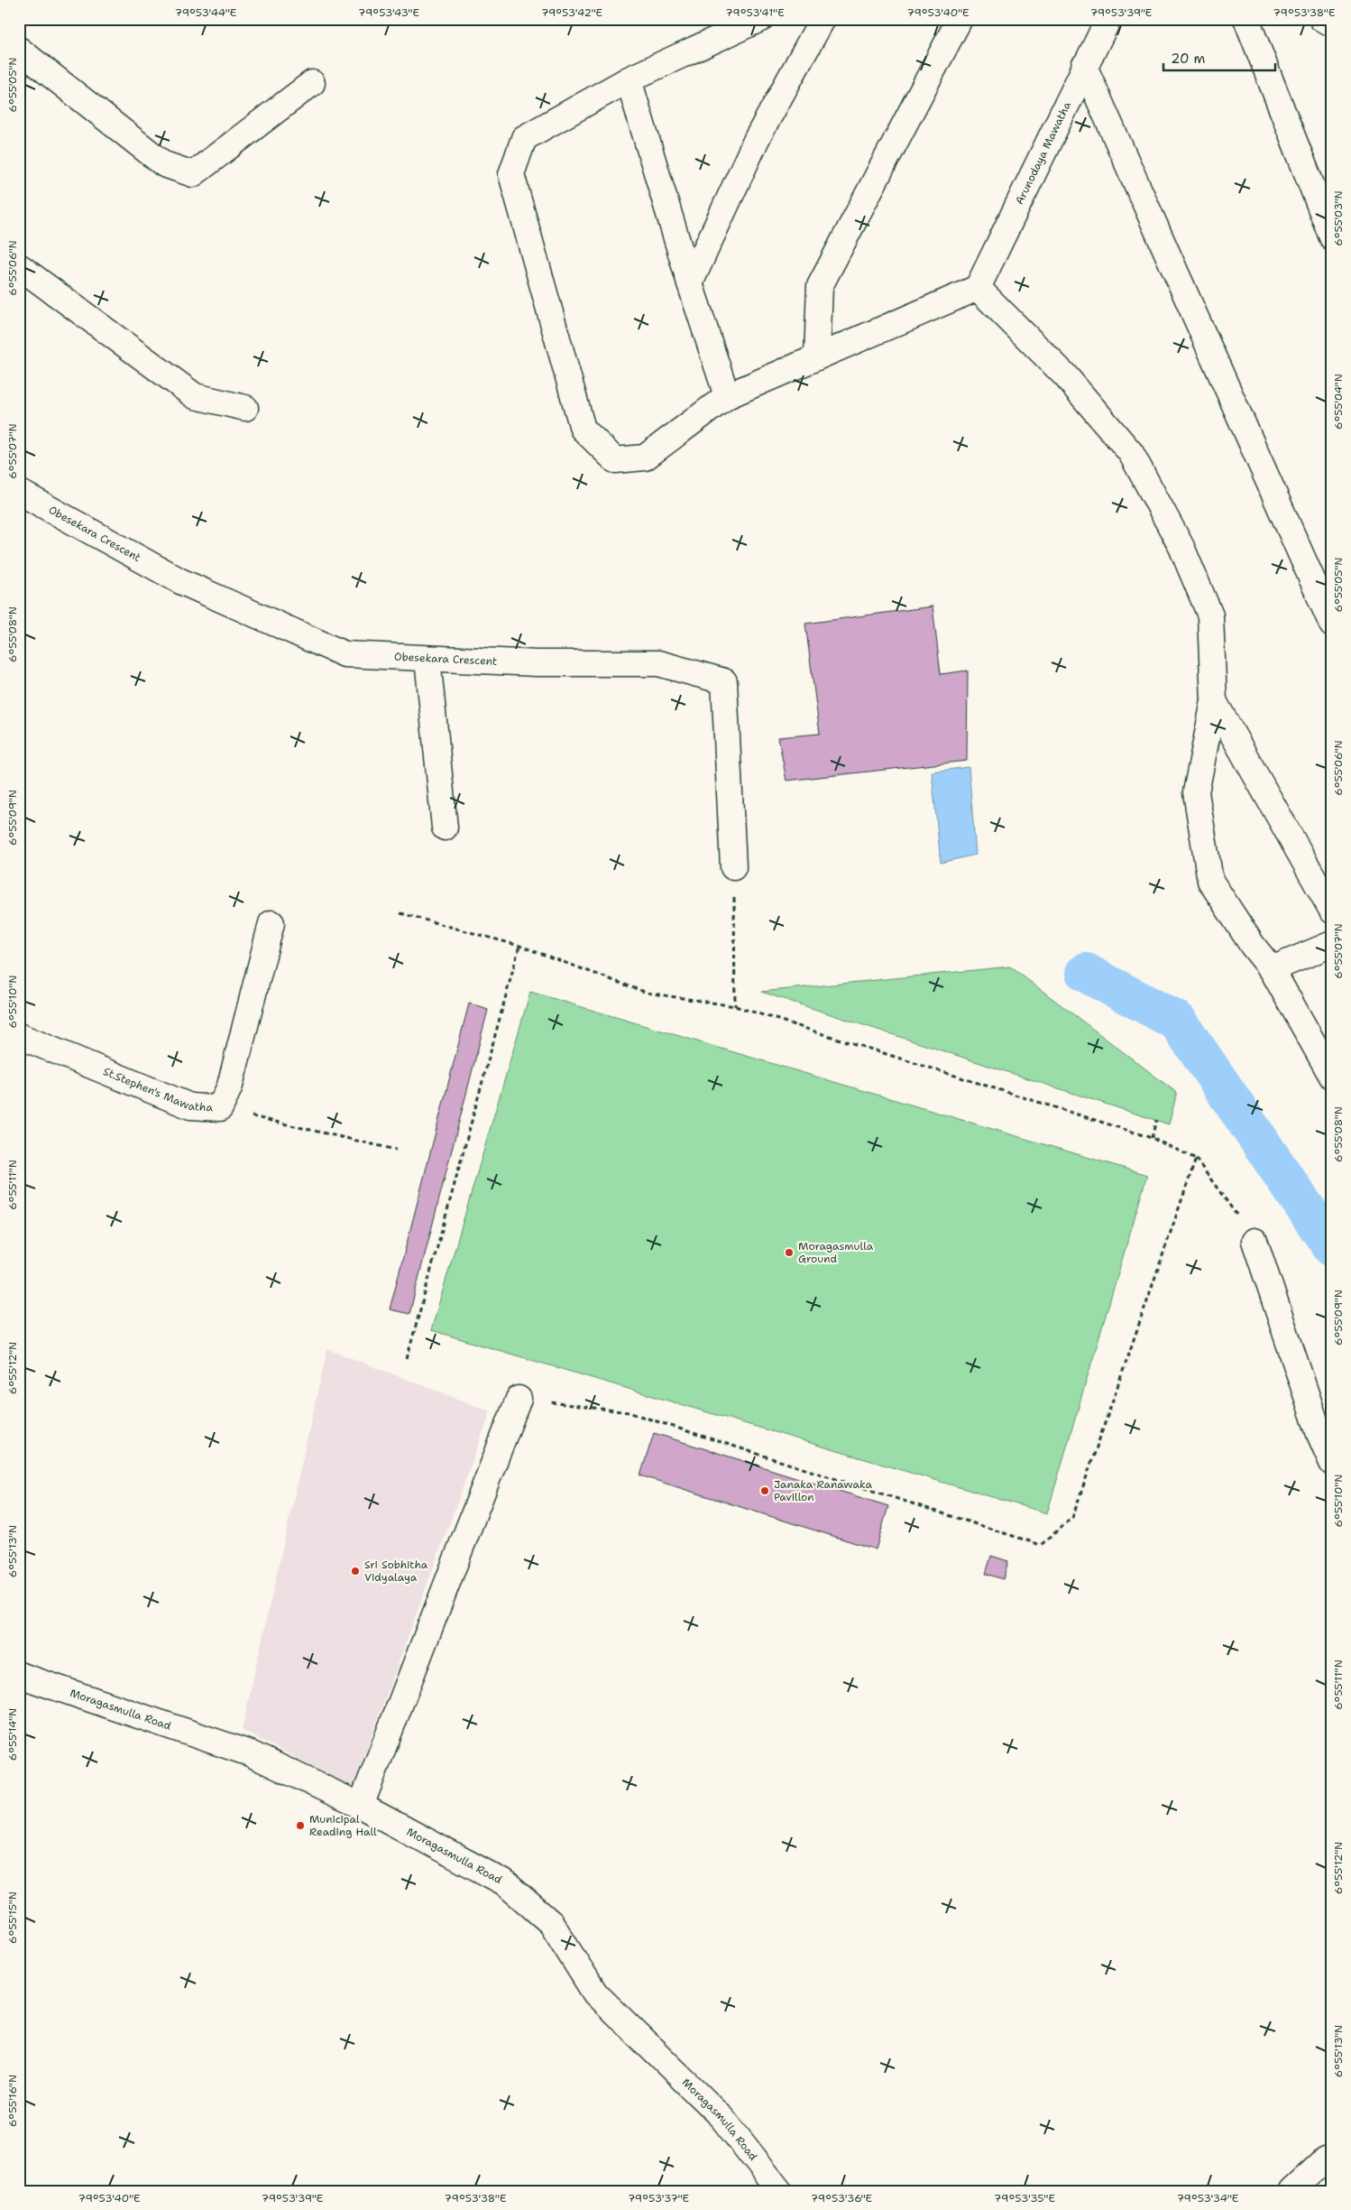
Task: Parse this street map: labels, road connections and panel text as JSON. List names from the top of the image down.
{
  "streets": {
    "street": [
      "Arunodaya Mawatha",
      "Obesekara Crescent",
      "St.Stephen's Mawatha",
      "Moragasmulla Road"
    ]
  },
  "places": [
    "Moragasmulla Ground",
    "Janaka Ranawaka Pavillon",
    "Sri Sobhitha Vidyalaya",
    "Municipal Reading Hall"
  ],
  "scale_bar": "20 m",
  "coordinates": [
    "79°53'44\"E",
    "79°53'43\"E",
    "79°53'42\"E",
    "79°53'41\"E",
    "79°53'40\"E",
    "79°53'39\"E",
    "79°53'38\"E",
    "6°55'05\"N",
    "6°55'03\"N",
    "6°55'06\"N",
    "6°55'04\"N",
    "6°55'07\"N",
    "6°55'08\"N",
    "6°55'09\"N",
    "6°55'10\"N",
    "6°55'11\"N",
    "6°55'12\"N",
    "6°55'13\"N",
    "6°55'14\"N",
    "6°55'15\"N",
    "6°55'16\"N",
    "79°53'37\"E",
    "79°53'36\"E",
    "79°53'35\"E",
    "79°53'34\"E"
  ]
}
